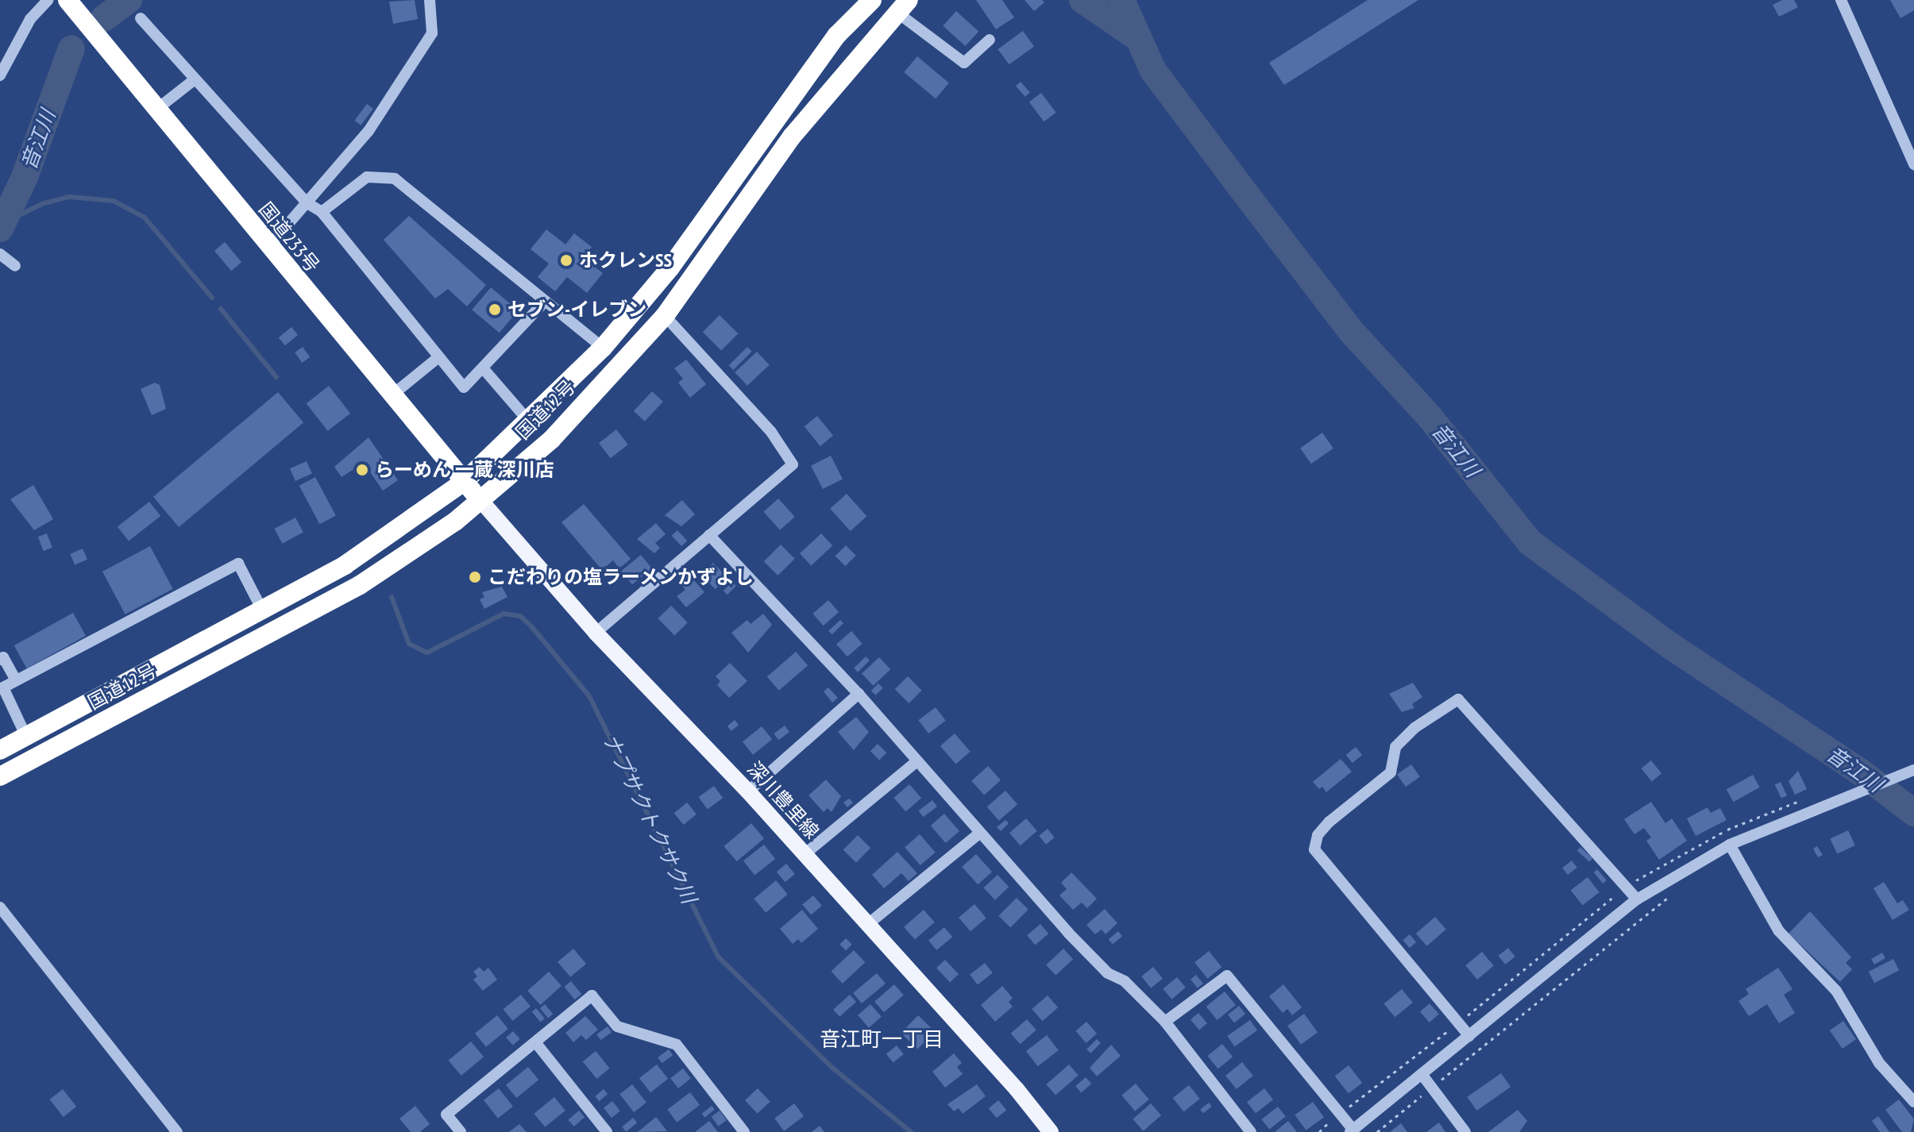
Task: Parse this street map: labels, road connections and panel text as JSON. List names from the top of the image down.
{
  "streets": {
    "highway": ["国道233号", "国道12号"],
    "main road": ["深川豊里線"]
  },
  "crossings": [
    ["国道233号", "国道12号"],
    ["国道233号", "深川豊里線"],
    ["国道12号", "深川豊里線"]
  ],
  "districts": ["音江町一丁目"],
  "water": ["音江川", "ナプサクトクサク川"],
  "places": [
    "ホクレンSS",
    "セブン-イレブン",
    "らーめん 一蔵 深川店",
    "こだわりの塩ラーメンかずよし"
  ]
}
